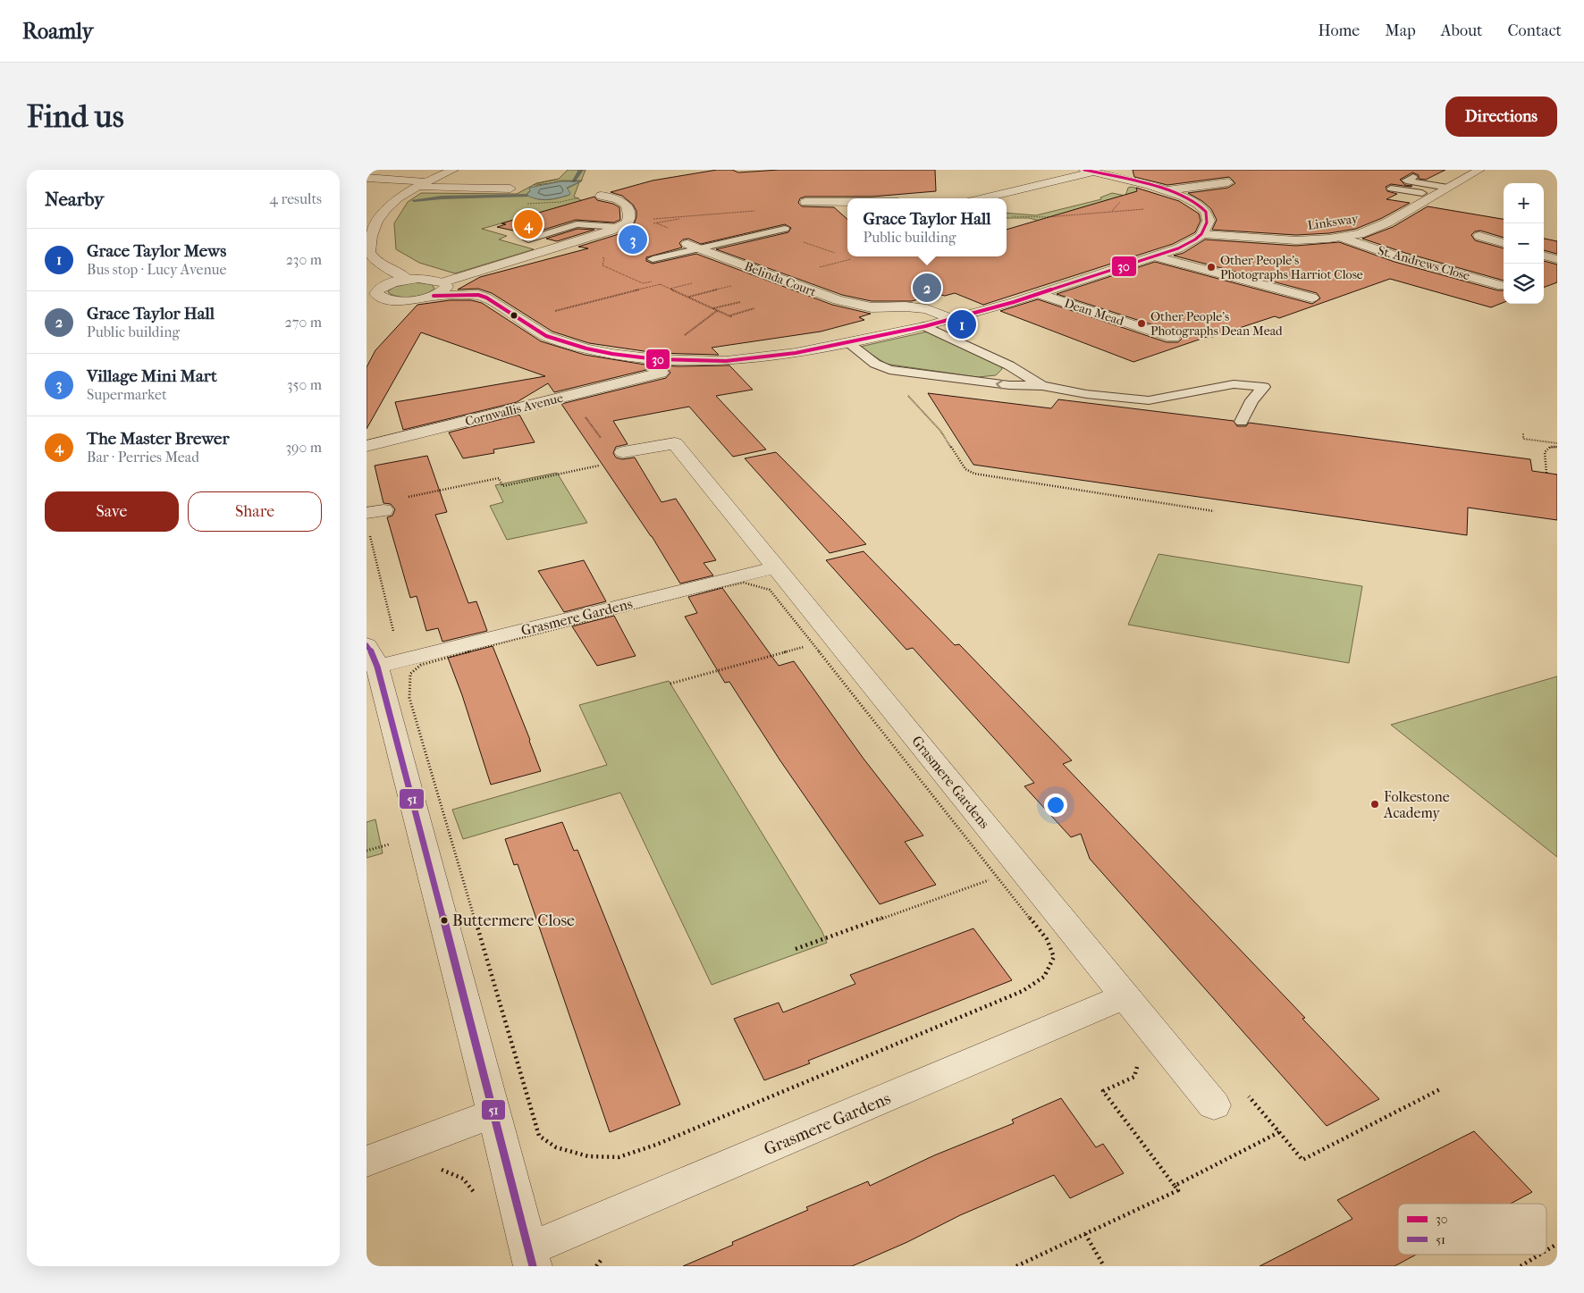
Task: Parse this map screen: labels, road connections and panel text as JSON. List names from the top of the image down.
{
  "streets": {
    "street": [
      "Linksway",
      "St. Andrews Close",
      "Belinda Court",
      "Dean Mead",
      "Cornwallis Avenue",
      "Grasmere Gardens"
    ]
  },
  "crossings": [
    ["Linksway", "St. Andrews Close"]
  ],
  "places": [
    "Other People's Photographs Harriot Close",
    "Other People's Photographs Dean Mead",
    "Folkestone Academy",
    "Buttermere Close"
  ],
  "lines": ["transit line 30", "transit line 51"],
  "legend": ["30", "51"],
  "page": {
    "header": "Roamly",
    "nav": [
      "Home",
      "Map",
      "About",
      "Contact"
    ],
    "buttons": [
      "Directions",
      ["Save", "Share"]
    ],
    "title": "Find us",
    "heading": ["Nearby", "4 results"],
    "map_buttons": ["+", "−"],
    "popup": ["Grace Taylor Hall", "Public building"],
    "pins": [
      "4",
      "3",
      "2",
      "1"
    ],
    "list": [
      {
        "mark": "1",
        "name": "Grace Taylor Mews",
        "note": "Bus stop · Lucy Avenue",
        "value": "230 m"
      },
      {
        "mark": "2",
        "name": "Grace Taylor Hall",
        "note": "Public building",
        "value": "270 m"
      },
      {
        "mark": "3",
        "name": "Village Mini Mart",
        "note": "Supermarket",
        "value": "350 m"
      },
      {
        "mark": "4",
        "name": "The Master Brewer",
        "note": "Bar · Perries Mead",
        "value": "390 m"
      }
    ]
  }
}
